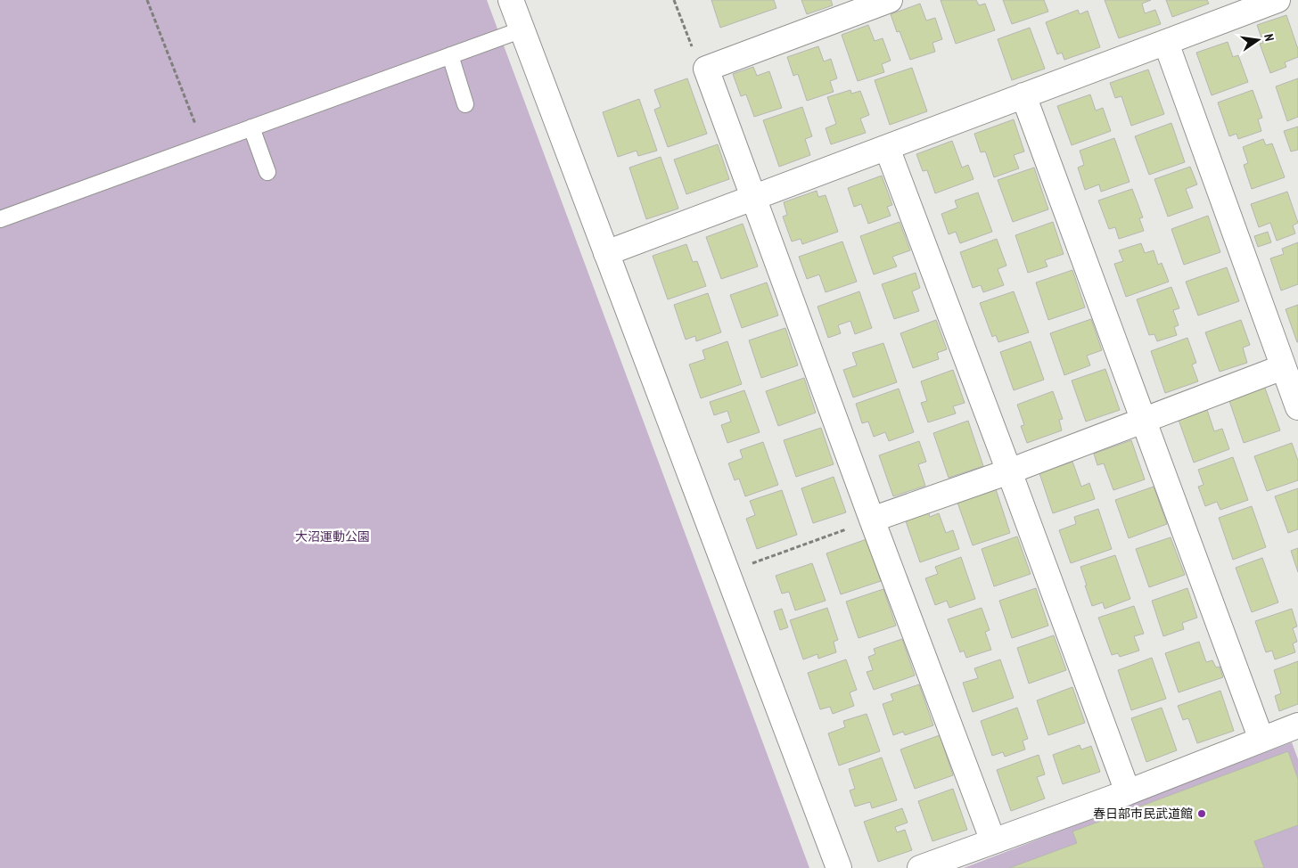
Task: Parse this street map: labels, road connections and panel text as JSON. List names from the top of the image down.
{
  "parks": ["大沼運動公園"],
  "places": ["春日部市民武道館"],
  "north": "right"
}
